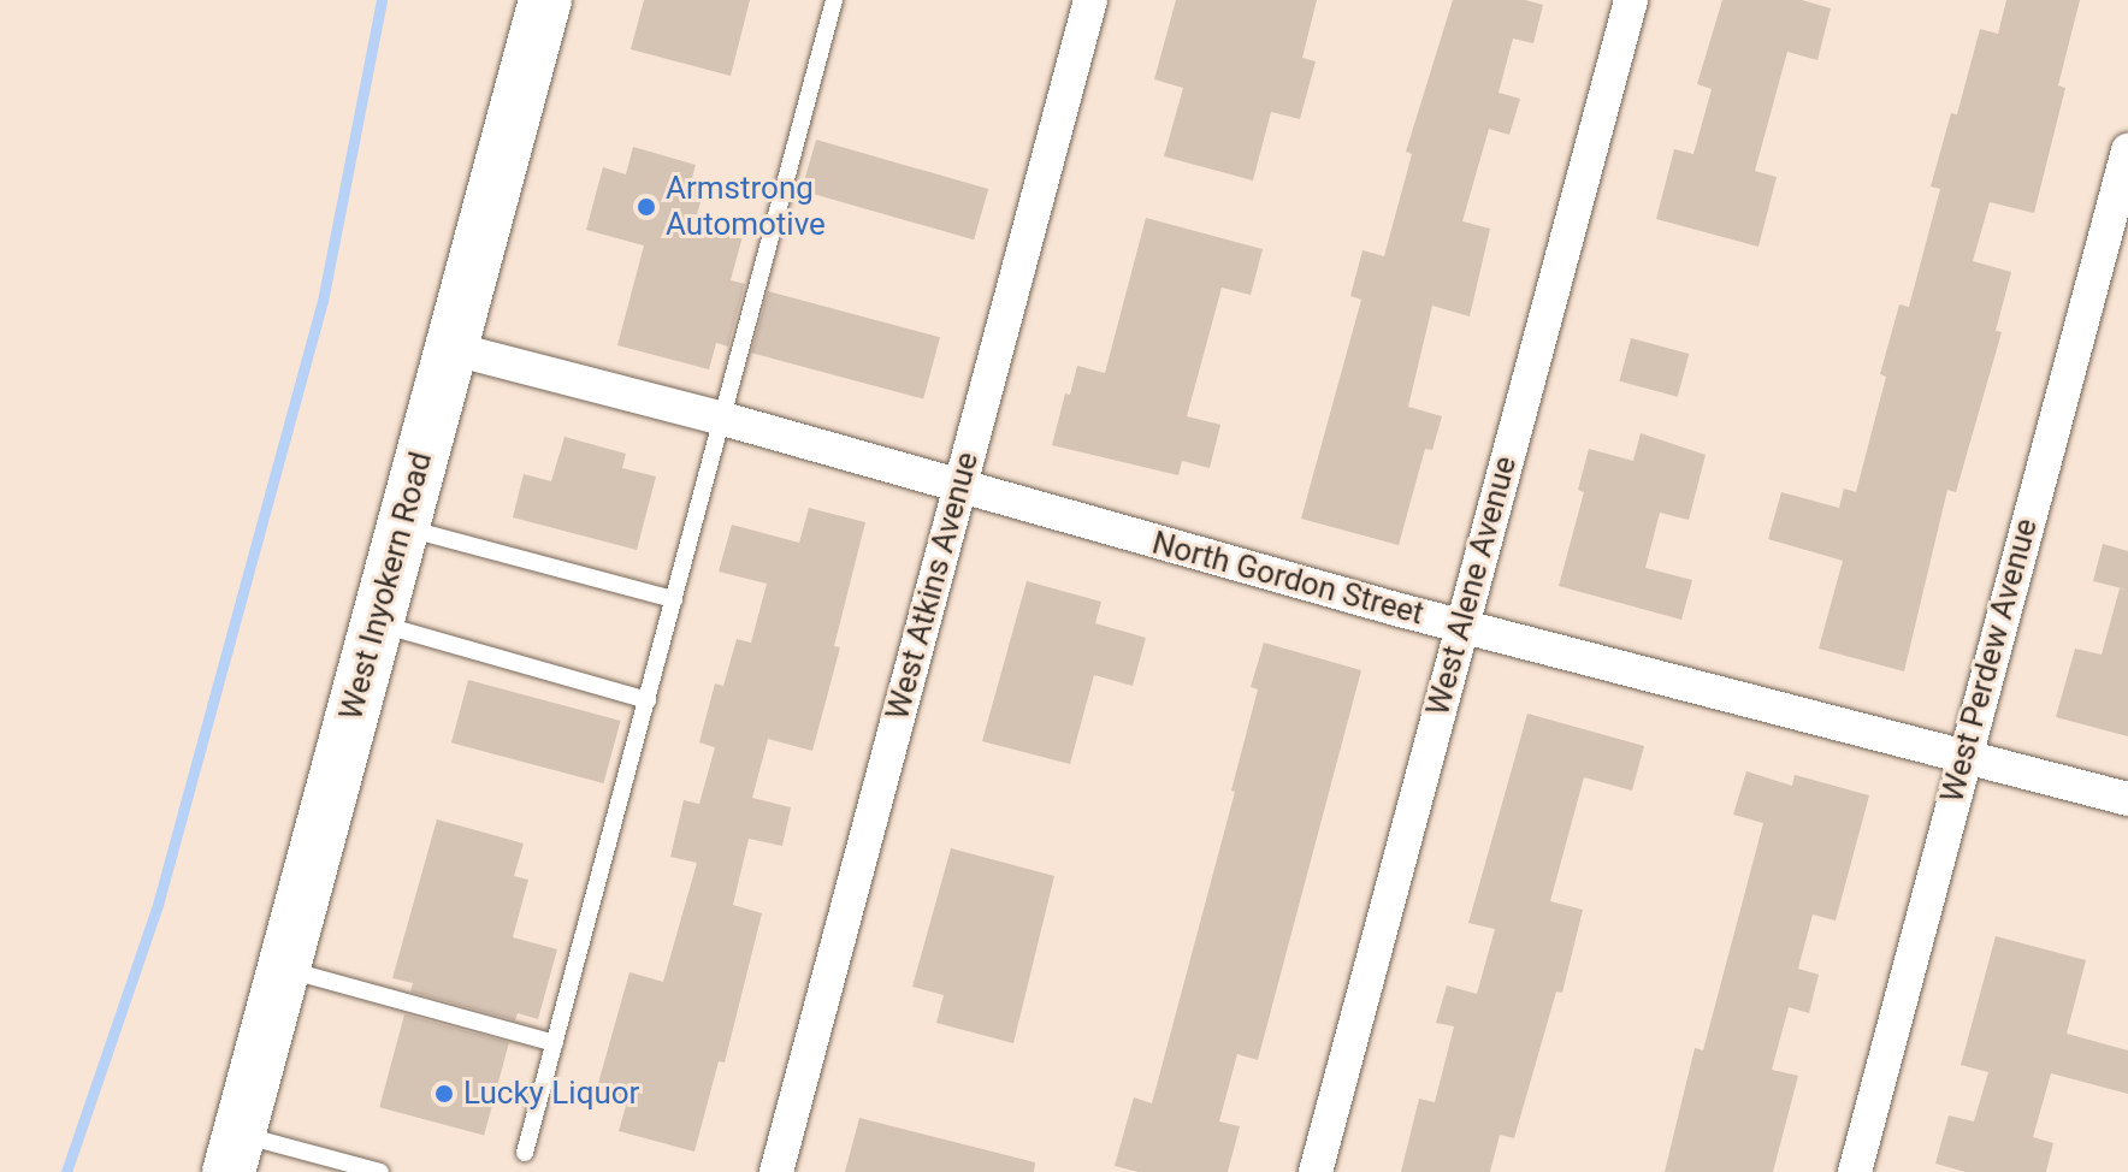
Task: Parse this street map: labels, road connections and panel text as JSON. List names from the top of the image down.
{
  "streets": {
    "main road": ["West Inyokern Road"],
    "street": [
      "North Gordon Street",
      "West Atkins Avenue",
      "West Alene Avenue",
      "West Perdew Avenue"
    ]
  },
  "crossings": [
    ["North Gordon Street", "West Inyokern Road"],
    ["North Gordon Street", "West Atkins Avenue"],
    ["North Gordon Street", "West Alene Avenue"],
    ["North Gordon Street", "West Perdew Avenue"]
  ],
  "places": ["Armstrong Automotive", "Lucky Liquor"]
}
